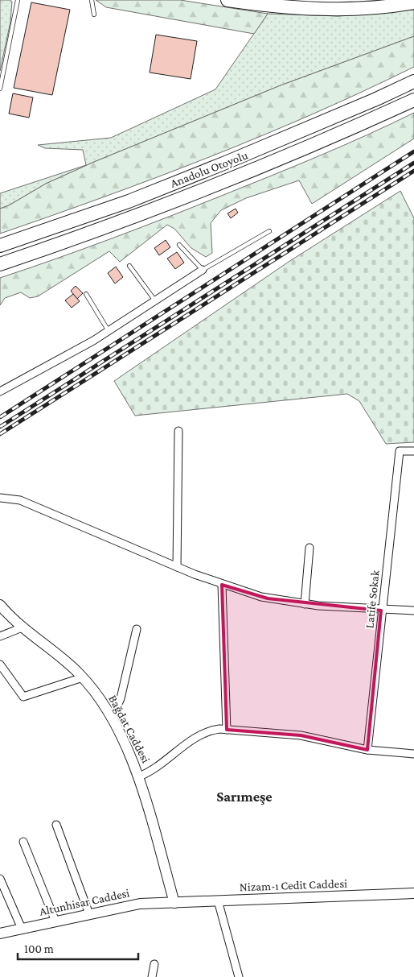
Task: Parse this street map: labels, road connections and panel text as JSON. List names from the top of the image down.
{
  "streets": {
    "highway": ["Anadolu Otoyolu"],
    "street": [
      "Latife Sokak",
      "Bağdat Caddesi",
      "Nizam-ı Cedit Caddesi",
      "Altunhisar Caddesi"
    ]
  },
  "crossings": [
    ["Bağdat Caddesi", "Nizam-ı Cedit Caddesi"],
    ["Bağdat Caddesi", "Altunhisar Caddesi"],
    ["Nizam-ı Cedit Caddesi", "Altunhisar Caddesi"]
  ],
  "districts": ["Sarımeşe"],
  "scale_bar": "100 m"
}
